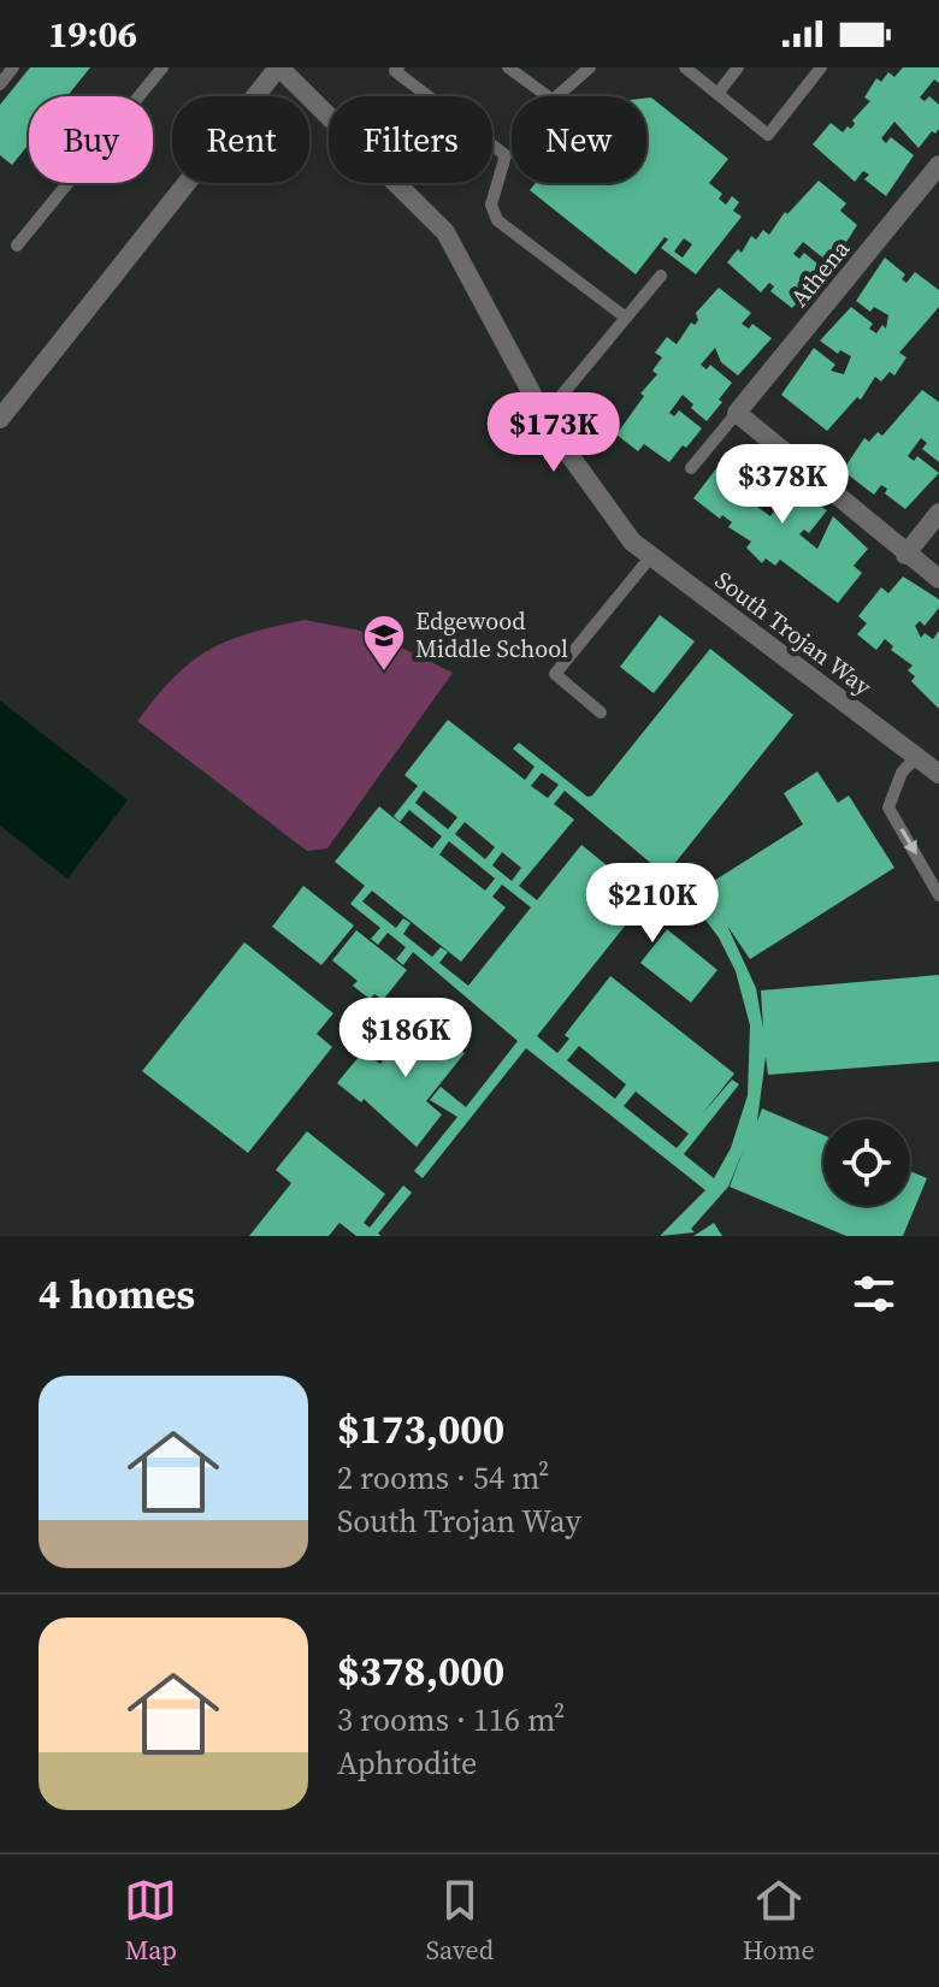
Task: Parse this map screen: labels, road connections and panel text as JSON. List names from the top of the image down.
{
  "streets": {
    "street": ["Athena", "South Trojan Way"]
  },
  "places": {
    "school or university": ["Edgewood Middle School"]
  },
  "page": {
    "status": "19:06",
    "chip": [
      "Buy",
      "Rent",
      "Filters",
      "New"
    ],
    "price": [
      "$173K",
      "$378K",
      "$210K",
      "$186K"
    ],
    "heading": "4 homes",
    "list": [
      {
        "name": "$173,000",
        "note": "2 rooms · 54 m² · South Trojan Way"
      },
      {
        "name": "$378,000",
        "note": "3 rooms · 116 m² · Aphrodite"
      }
    ],
    "tabs": ["Map", "Saved", "Home"]
  }
}
